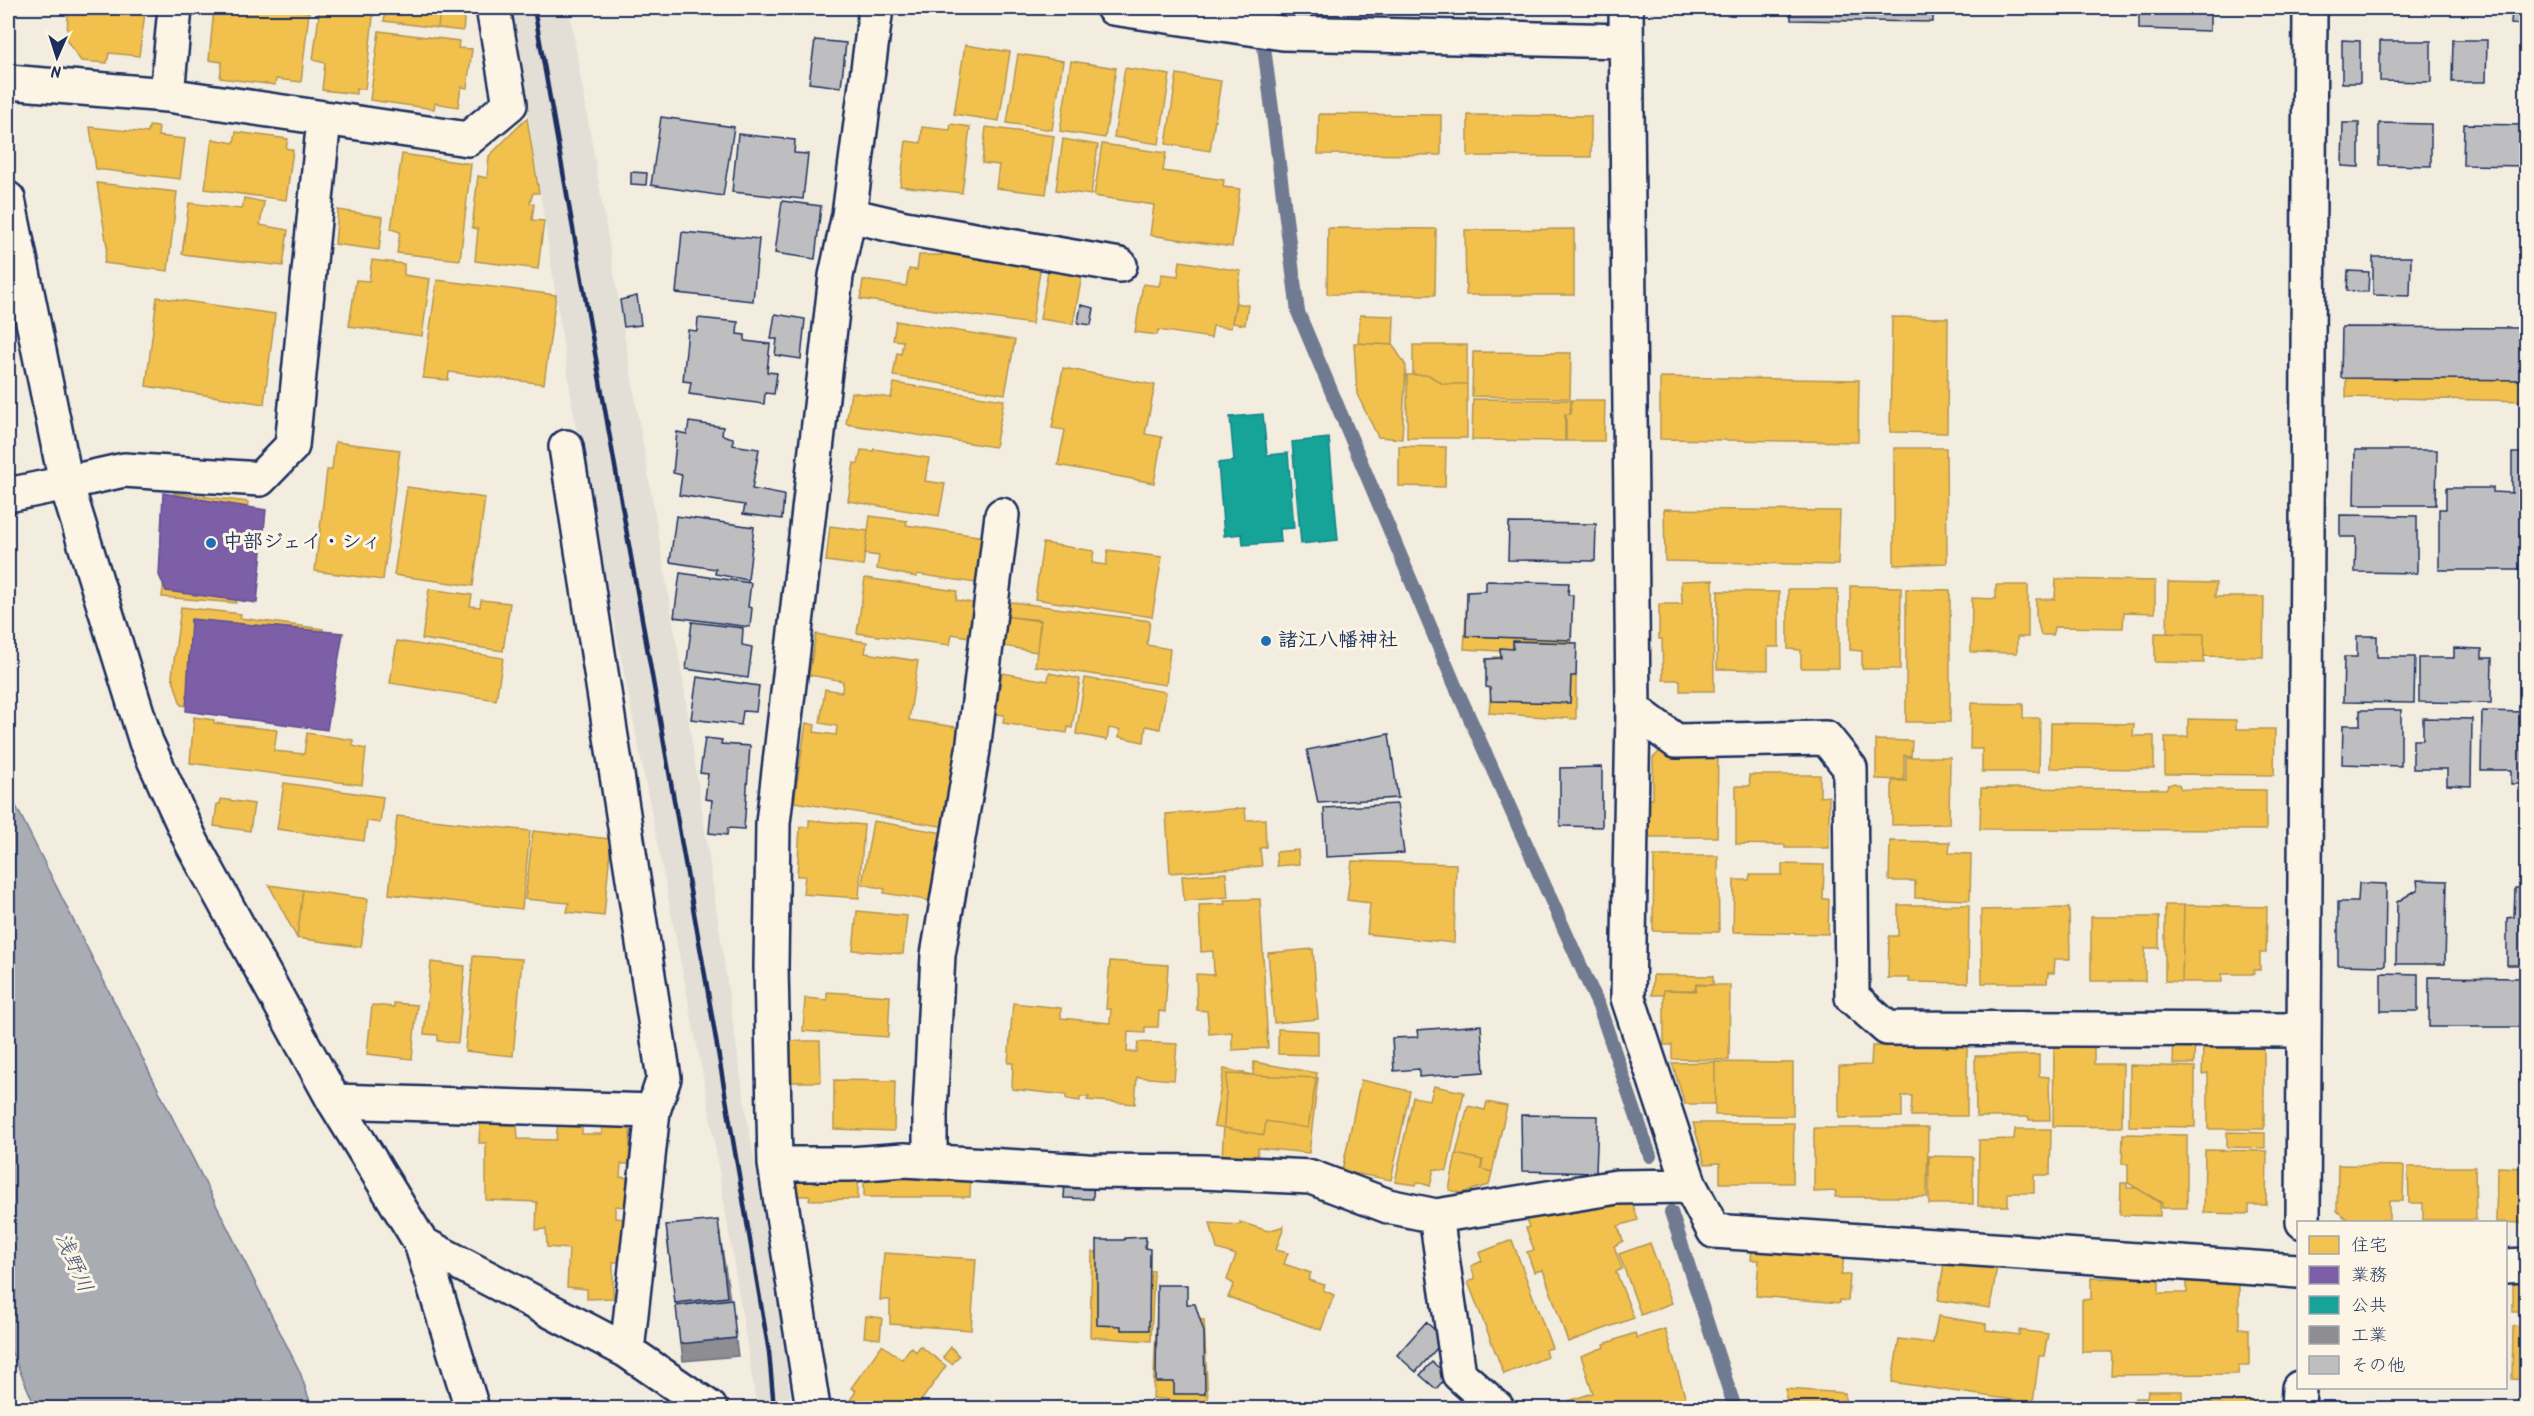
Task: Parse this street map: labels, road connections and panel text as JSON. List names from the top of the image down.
{
  "water": ["浅野川"],
  "places": ["中部ジェイ・シィ", "諸江八幡神社"],
  "legend": [
    "住宅",
    "業務",
    "公共",
    "工業",
    "その他"
  ],
  "north": "bottom"
}
